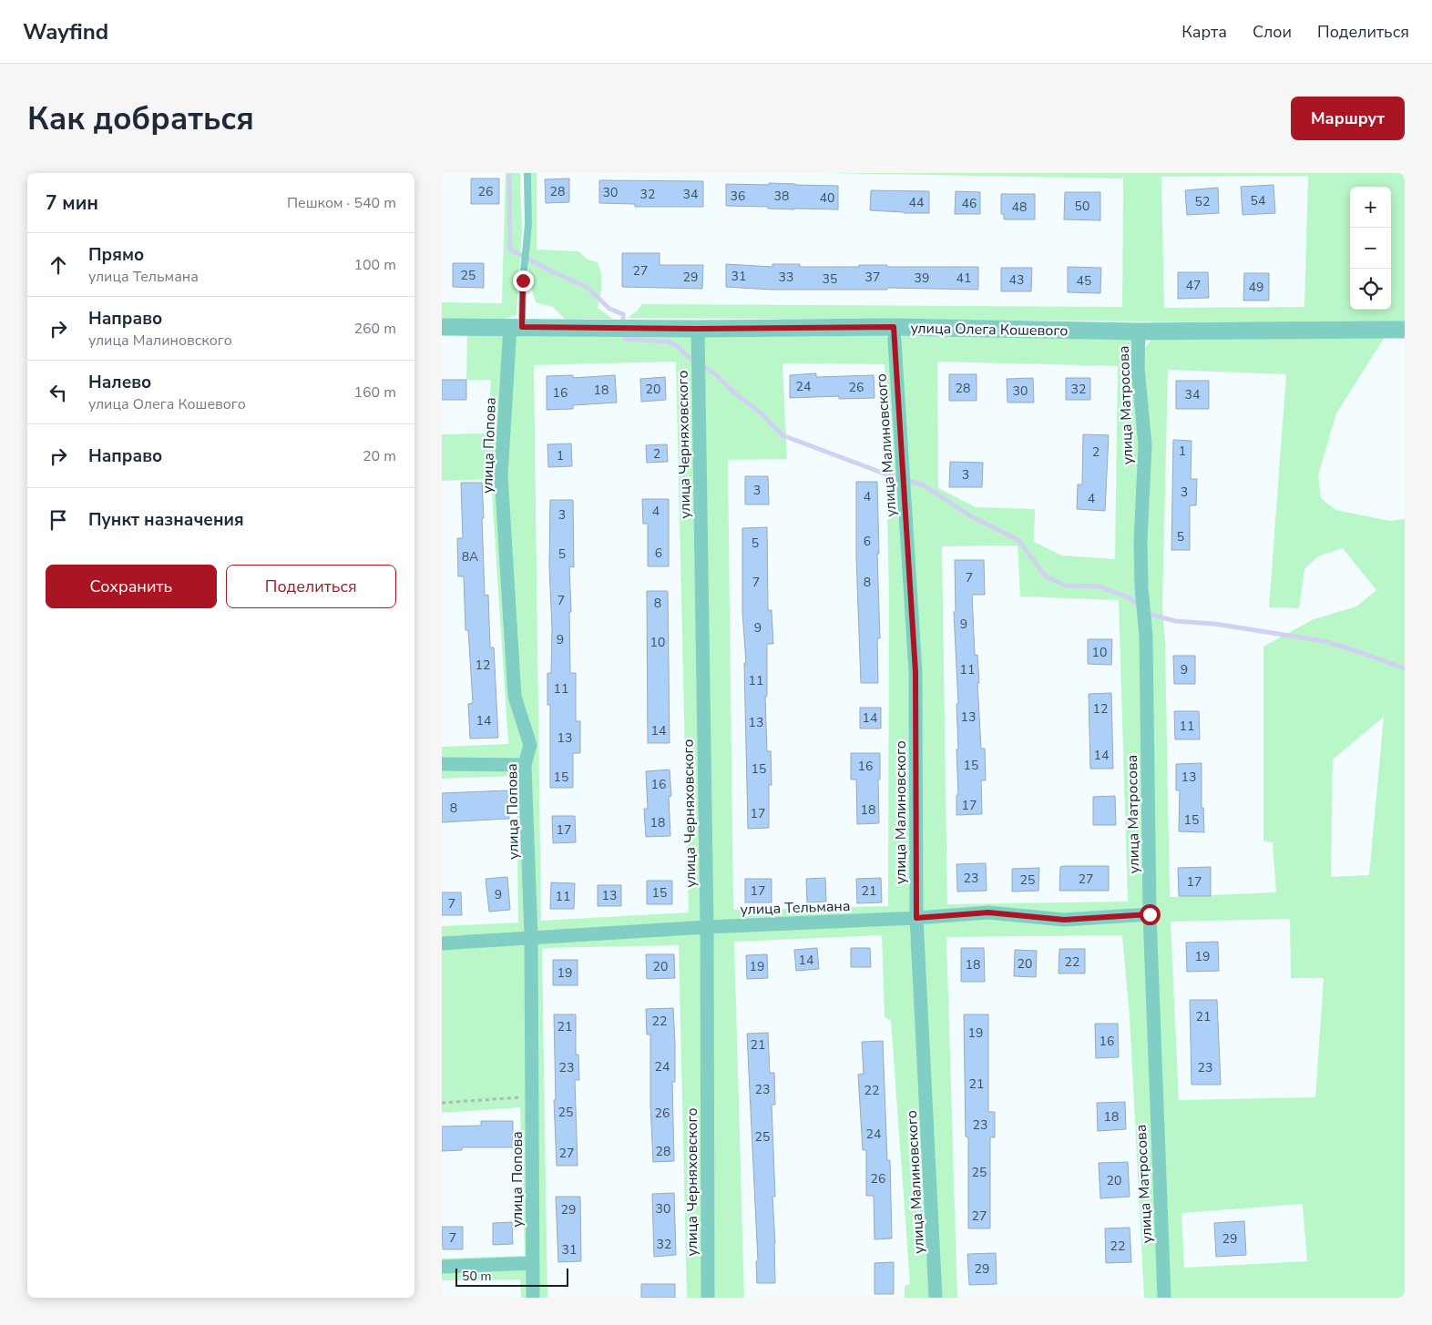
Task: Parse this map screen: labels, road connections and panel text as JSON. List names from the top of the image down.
{
  "streets": {
    "street": [
      "улица Олега Кошевого",
      "улица Матросова",
      "улица Черняховского",
      "улица Попова",
      "улица Малиновского",
      "улица Тельмана"
    ]
  },
  "crossings": [
    ["улица Олега Кошевого", "улица Матросова"],
    ["улица Олега Кошевого", "улица Черняховского"],
    ["улица Олега Кошевого", "улица Попова"],
    ["улица Олега Кошевого", "улица Малиновского"],
    ["улица Матросова", "улица Тельмана"],
    ["улица Черняховского", "улица Тельмана"],
    ["улица Попова", "улица Тельмана"],
    ["улица Малиновского", "улица Тельмана"]
  ],
  "house_numbers": [
    "26",
    "28",
    "30",
    "32",
    "34",
    "36",
    "38",
    "40",
    "54",
    "52",
    "44",
    "46",
    "50",
    "48",
    "27",
    "25",
    "31",
    "29",
    "33",
    "37",
    "39",
    "41",
    "35",
    "43",
    "45",
    "47",
    "49",
    "24",
    "26",
    "28",
    "20",
    "32",
    "18",
    "30",
    "16",
    "34",
    "1",
    "2",
    "2",
    "1",
    "3",
    "3",
    "3",
    "4",
    "4",
    "4",
    "3",
    "5",
    "6",
    "5",
    "6",
    "5",
    "8А",
    "7",
    "7",
    "8",
    "7",
    "8",
    "9",
    "9",
    "9",
    "10",
    "10",
    "12",
    "11",
    "9",
    "11",
    "11",
    "12",
    "13",
    "14",
    "14",
    "13",
    "11",
    "14",
    "13",
    "14",
    "15",
    "16",
    "15",
    "15",
    "13",
    "16",
    "17",
    "8",
    "18",
    "17",
    "15",
    "18",
    "17",
    "23",
    "27",
    "25",
    "17",
    "17",
    "21",
    "15",
    "9",
    "13",
    "11",
    "7",
    "19",
    "14",
    "22",
    "20",
    "18",
    "20",
    "19",
    "19",
    "21",
    "22",
    "21",
    "19",
    "16",
    "21",
    "24",
    "23",
    "23",
    "21",
    "23",
    "22",
    "25",
    "26",
    "18",
    "23",
    "24",
    "25",
    "28",
    "27",
    "25",
    "26",
    "20",
    "30",
    "29",
    "27",
    "7",
    "29",
    "32",
    "22",
    "31",
    "29"
  ],
  "scale_bar": "50 m",
  "page": {
    "header": "Wayfind",
    "nav": ["Карта", "Слои", "Поделиться"],
    "buttons": [
      "Маршрут",
      ["Сохранить", "Поделиться"]
    ],
    "title": "Как добраться",
    "heading": ["7 мин", "Пешком · 540 m"],
    "map_buttons": ["+", "−"],
    "list": [
      ["Прямо", "улица Тельмана", "100 m"],
      ["Направо", "улица Малиновского", "260 m"],
      ["Налево", "улица Олега Кошевого", "160 m"],
      ["Направо", "20 m"],
      "Пункт назначения"
    ],
    "scale": "50 m"
  }
}
